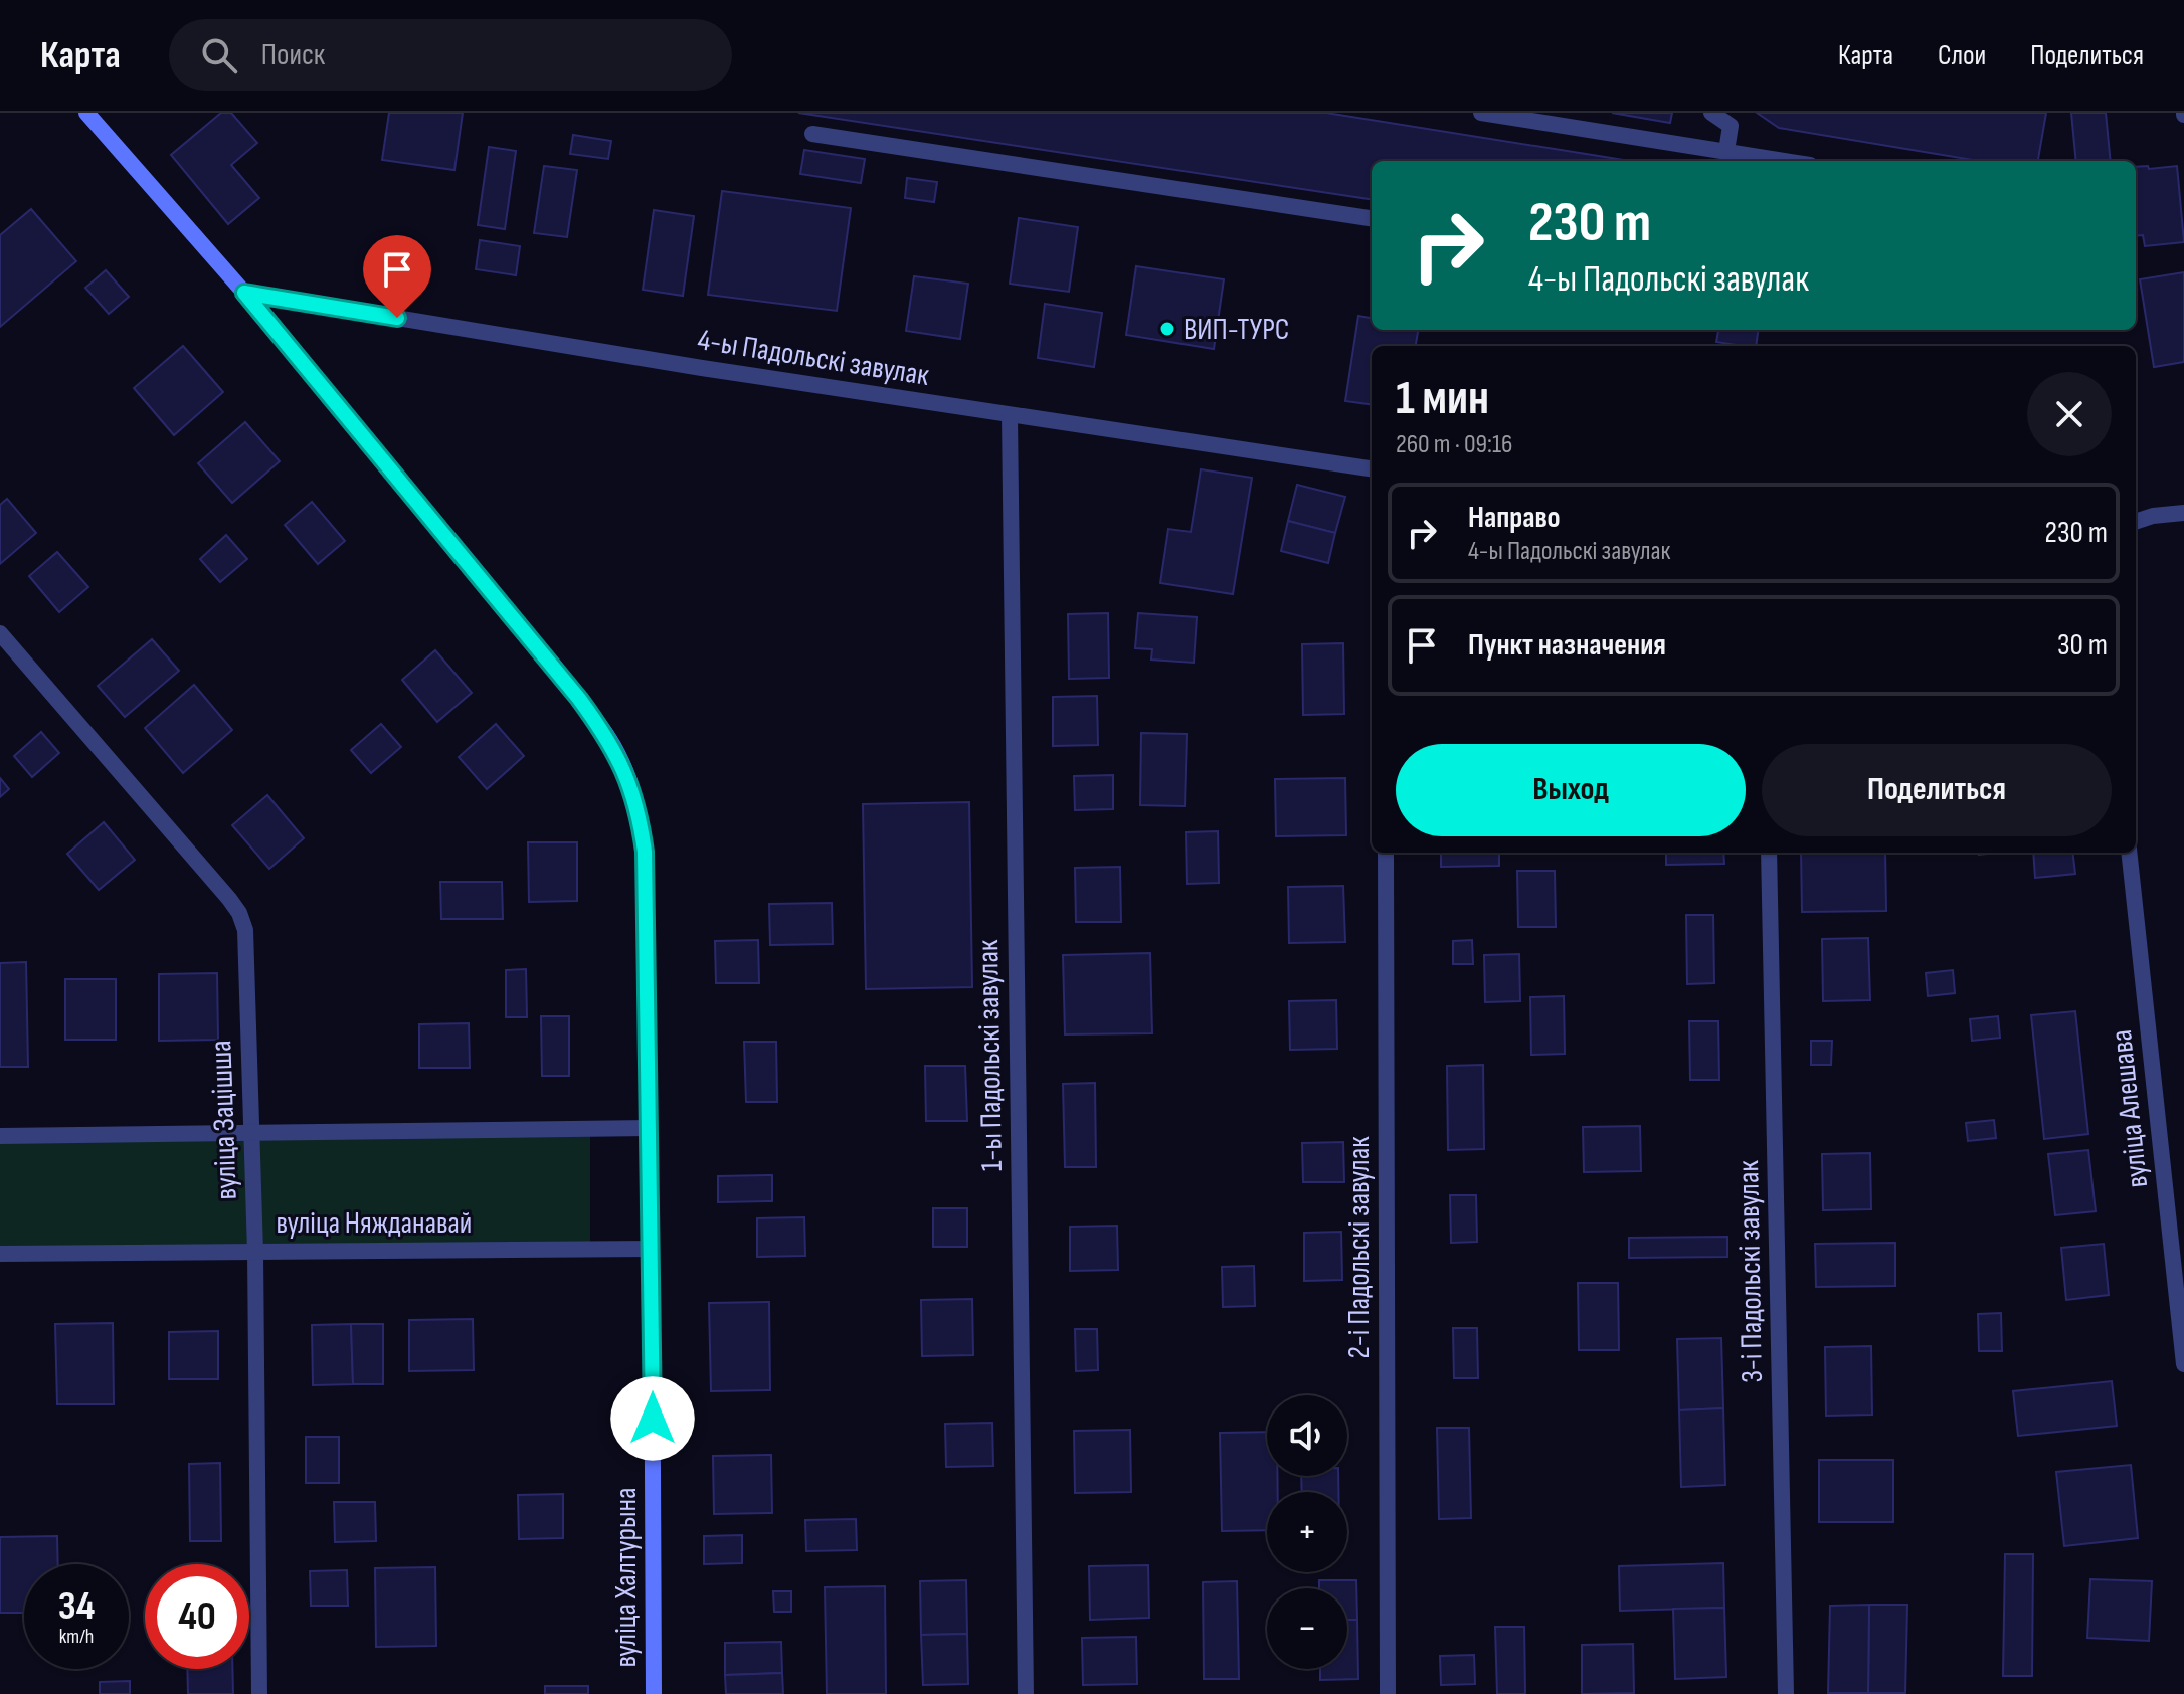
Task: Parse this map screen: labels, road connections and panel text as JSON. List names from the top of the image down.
{
  "streets": {
    "street": [
      "4-ы Падольскі завулак",
      "1-ы Падольскі завулак",
      "вуліца Алешава",
      "вуліца Зацішша",
      "вуліца Няжданавай",
      "2-і Падольскі завулак",
      "3-і Падольскі завулак",
      "вуліца Халтурына"
    ]
  },
  "crossings": [
    ["4-ы Падольскі завулак", "1-ы Падольскі завулак"],
    ["4-ы Падольскі завулак", "вуліца Халтурына"],
    ["вуліца Зацішша", "вуліца Няжданавай"],
    ["вуліца Няжданавай", "вуліца Халтурына"]
  ],
  "places": ["ВИП-ТУРС"],
  "page": {
    "header": "Карта",
    "search": "Поиск",
    "nav": ["Карта", "Слои", "Поделиться"],
    "turn": ["230 m", "4-ы Падольскі завулак"],
    "heading": ["1 мин", "260 m · 09:16"],
    "list": [
      {
        "name": "Направо",
        "note": "4-ы Падольскі завулак",
        "value": "230 m"
      },
      {
        "name": "Пункт назначения",
        "value": "30 m"
      }
    ],
    "buttons": ["Выход", "Поделиться"],
    "map_buttons": ["+", "−"],
    "speed": "34 km/h",
    "limit": "40"
  }
}
